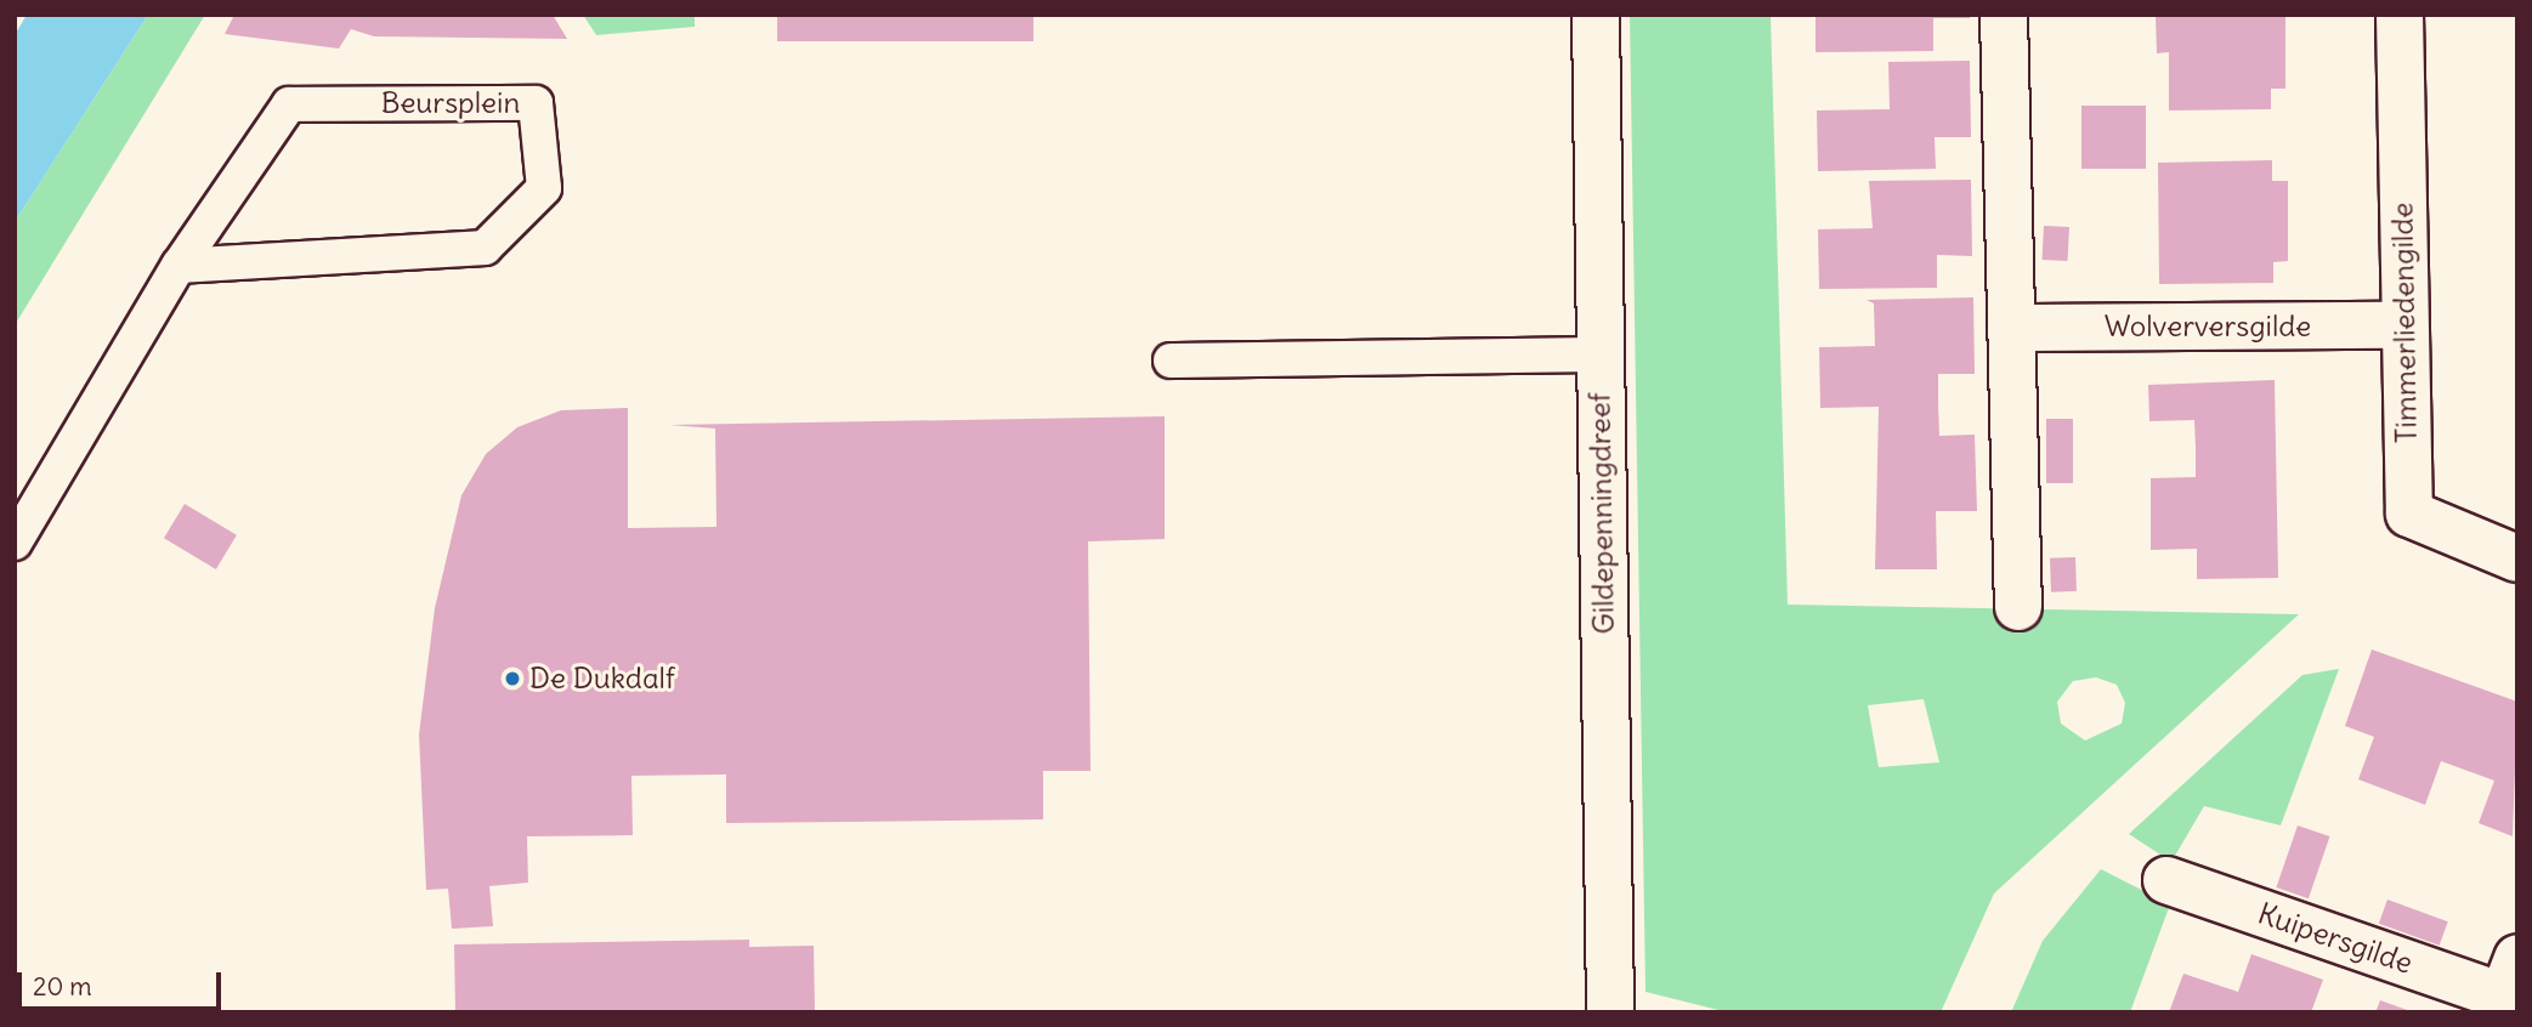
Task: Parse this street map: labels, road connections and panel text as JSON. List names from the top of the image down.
{
  "streets": {
    "street": [
      "Timmerliedengilde",
      "Wolverversgilde",
      "Gildepenningdreef",
      "Kuipersgilde"
    ],
    "lane": ["Beursplein"]
  },
  "crossings": [
    ["Timmerliedengilde", "Wolverversgilde"]
  ],
  "places": ["De Dukdalf"],
  "scale_bar": "20 m"
}
